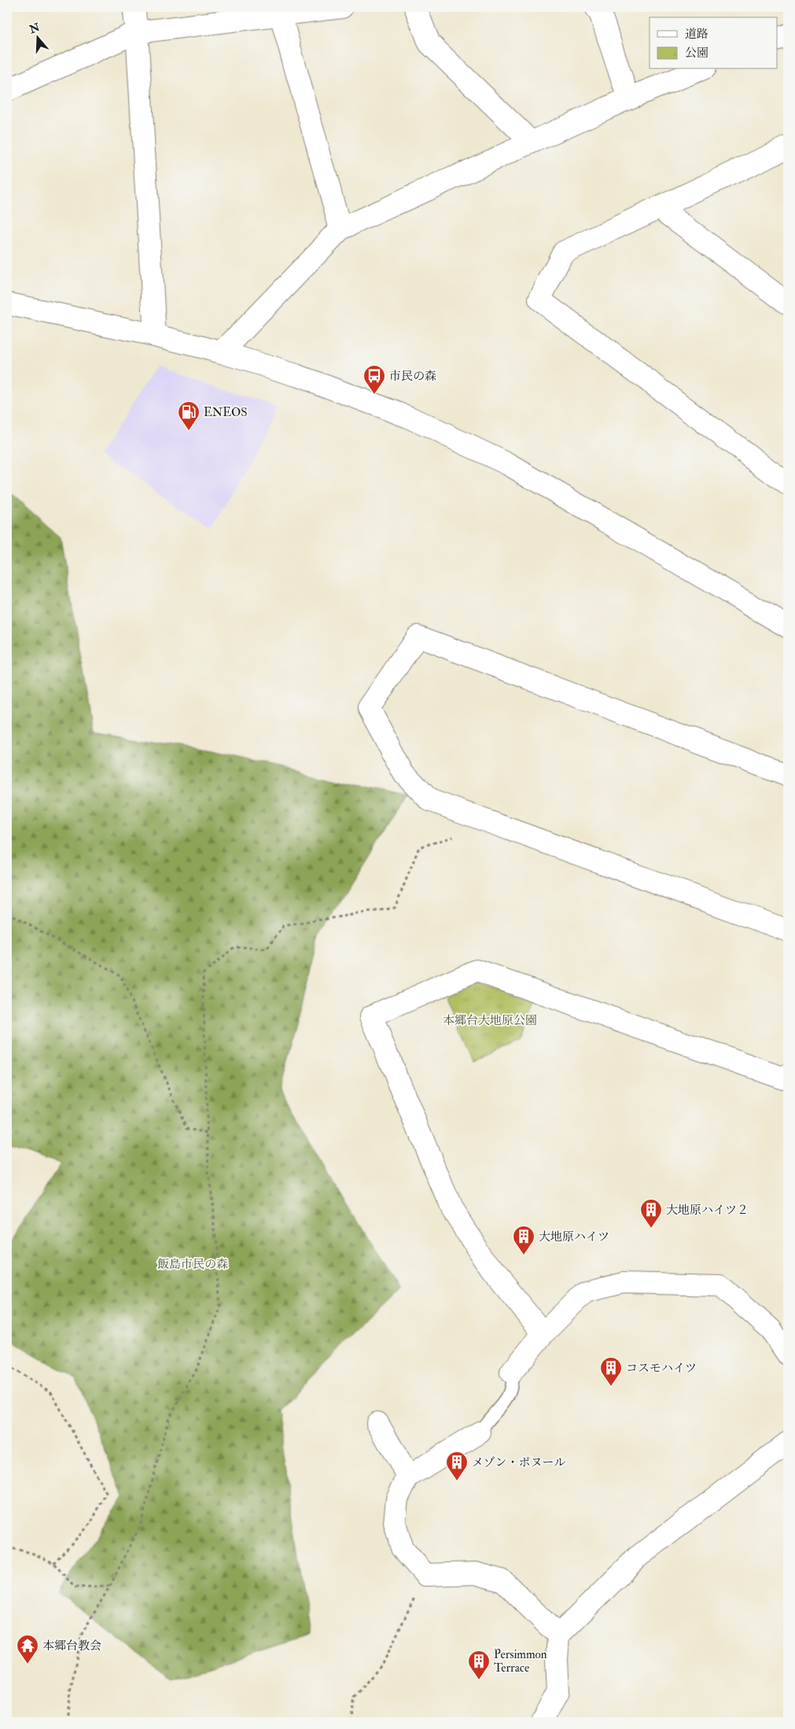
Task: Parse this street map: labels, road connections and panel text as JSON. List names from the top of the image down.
{
  "parks": ["本郷台大地原公園", "飯島市民の森"],
  "places": {
    "bus stop": ["市民の森"],
    "fuel station": ["ENEOS"],
    "building": [
      "大地原ハイツ２",
      "大地原ハイツ",
      "コスモハイツ",
      "メゾン・ポヌール",
      "Persimmon Terrace"
    ],
    "temple": ["本郷台教会"]
  },
  "legend": ["道路", "公園"],
  "north": "top"
}
